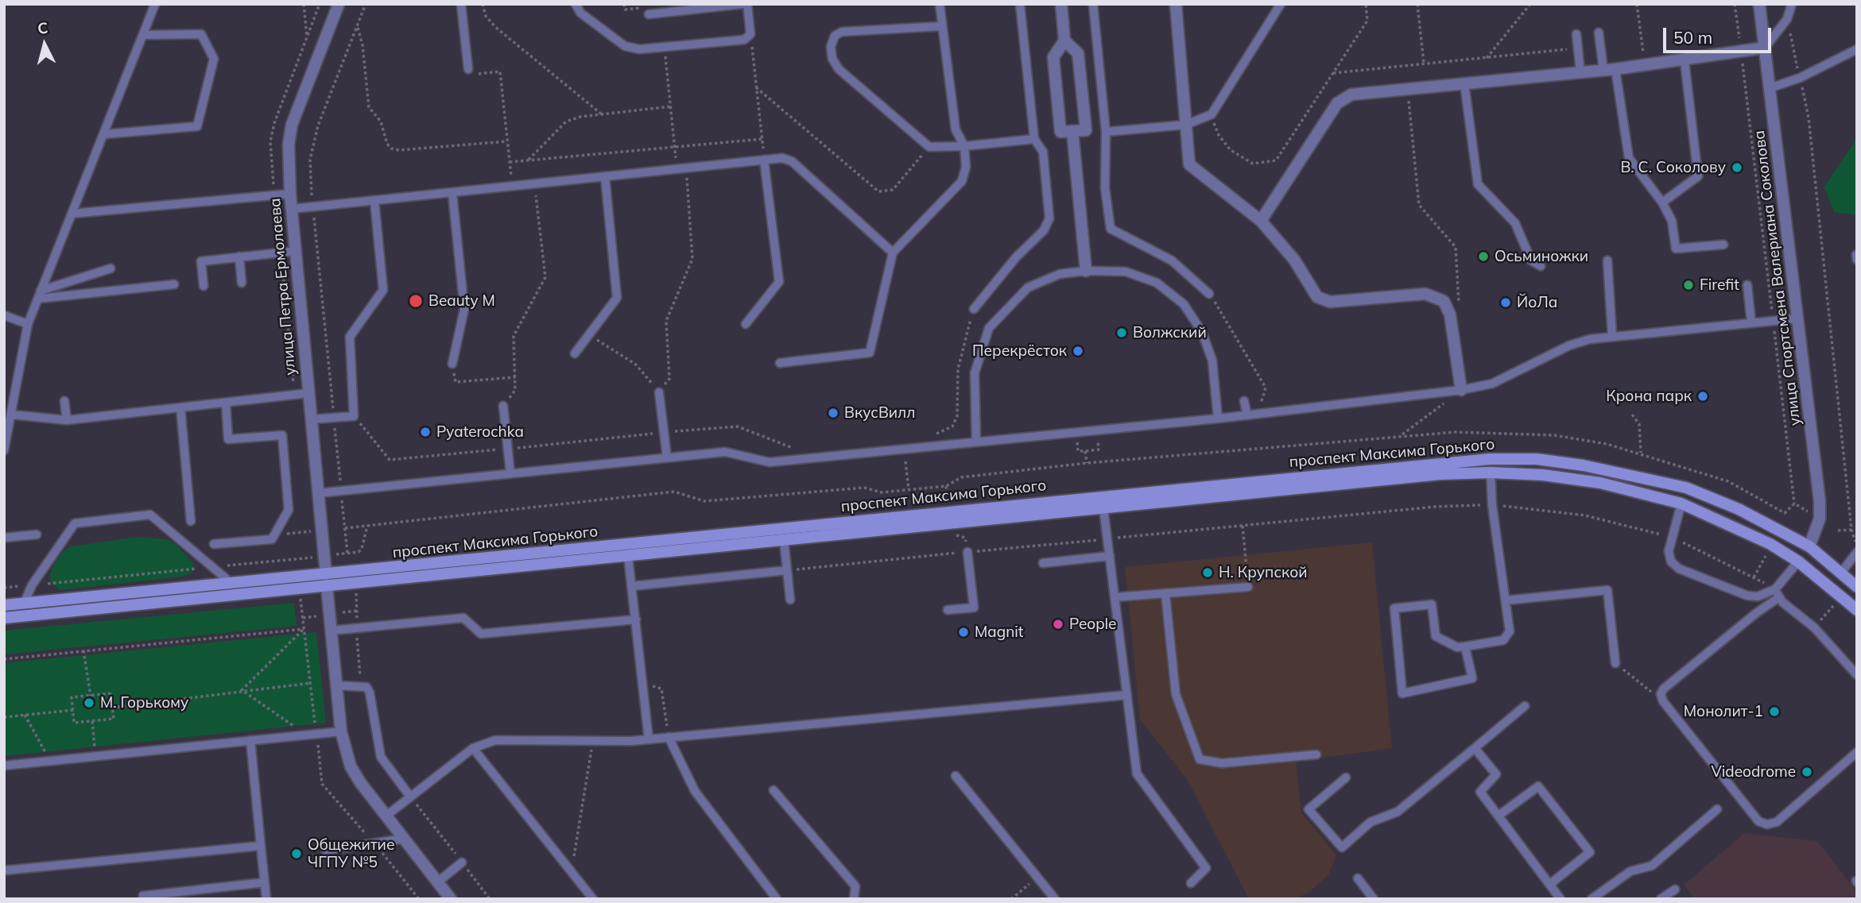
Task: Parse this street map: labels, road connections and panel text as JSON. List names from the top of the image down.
{
  "streets": {
    "main road": ["проспект Максима Горького"],
    "street": ["улица Спортсмена Валериана Соколова", "улица Петра Ермолаева"]
  },
  "crossings": [
    ["улица Спортсмена Валериана Соколова", "проспект Максима Горького"],
    ["улица Петра Ермолаева", "проспект Максима Горького"]
  ],
  "places": [
    "В. С. Соколову",
    "Осьминожки",
    "Firefit",
    "Beauty M",
    "ЙоЛа",
    "Волжский",
    "Перекрёсток",
    "Крона парк",
    "ВкусВилл",
    "Pyaterochka",
    "Н. Крупской",
    "People",
    "Magnit",
    "М. Горькому",
    "Монолит-1",
    "Videodrome",
    "Общежитие ЧГПУ №5"
  ],
  "scale_bar": "50 m",
  "north": "top"
}
